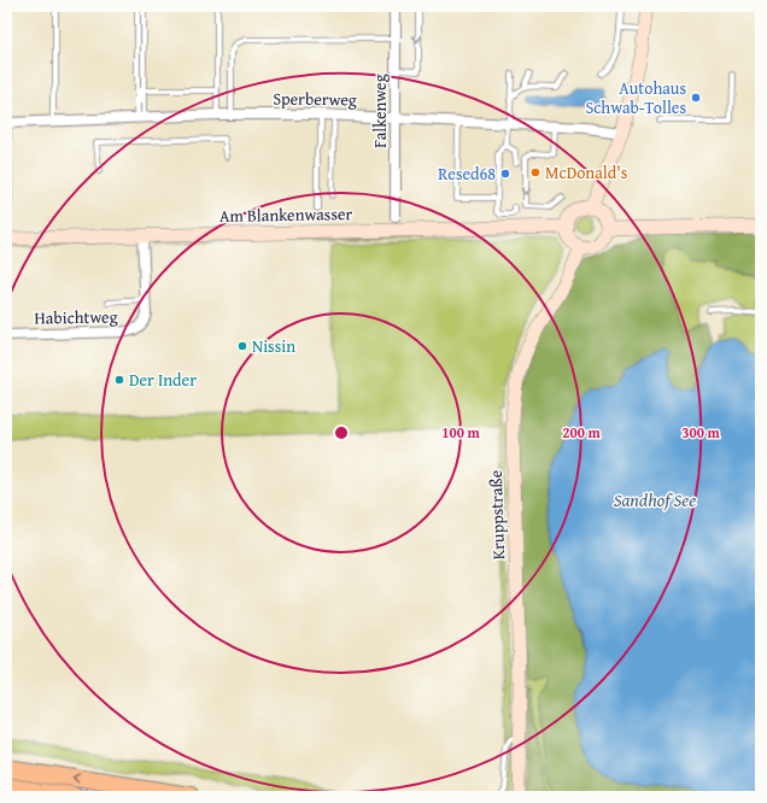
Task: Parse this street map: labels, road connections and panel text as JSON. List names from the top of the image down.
{
  "streets": {
    "street": [
      "Sperberweg",
      "Falkenweg",
      "Am Blankenwasser",
      "Habichtweg",
      "Kruppstraße"
    ]
  },
  "crossings": [
    ["Sperberweg", "Falkenweg"],
    ["Am Blankenwasser", "Habichtweg"],
    ["Am Blankenwasser", "Kruppstraße"]
  ],
  "water": ["Sandhof See"],
  "places": [
    "Autohaus Schwab-Tolles",
    "McDonald's",
    "Resed68",
    "Nissin",
    "Der Inder"
  ],
  "rings": ["100 m", "200 m", "300 m"]
}
